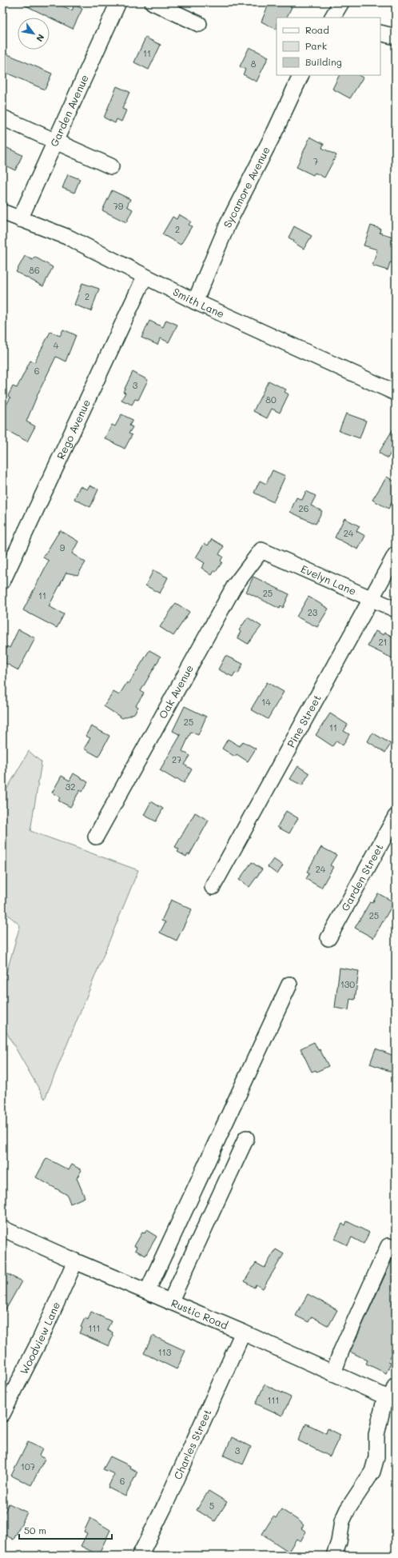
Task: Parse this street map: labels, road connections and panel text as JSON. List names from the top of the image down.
{
  "streets": {
    "street": [
      "Garden Avenue",
      "Sycamore Avenue",
      "Smith Lane",
      "Rego Avenue",
      "Evelyn Lane",
      "Oak Avenue",
      "Pine Street",
      "Garden Street",
      "Rustic Road",
      "Woodview Lane",
      "Charles Street"
    ]
  },
  "crossings": [
    ["Garden Avenue", "Smith Lane"],
    ["Sycamore Avenue", "Smith Lane"],
    ["Smith Lane", "Rego Avenue"],
    ["Evelyn Lane", "Oak Avenue"],
    ["Evelyn Lane", "Pine Street"],
    ["Rustic Road", "Woodview Lane"],
    ["Rustic Road", "Charles Street"]
  ],
  "house_numbers": [
    "11",
    "8",
    "7",
    "79",
    "2",
    "86",
    "2",
    "4",
    "6",
    "3",
    "80",
    "26",
    "24",
    "9",
    "25",
    "11",
    "23",
    "21",
    "14",
    "25",
    "11",
    "27",
    "32",
    "24",
    "25",
    "130",
    "111",
    "113",
    "111",
    "3",
    "107",
    "6",
    "5"
  ],
  "legend": ["Road", "Park", "Building"],
  "scale_bar": "50 m",
  "north": "bottom right"
}
